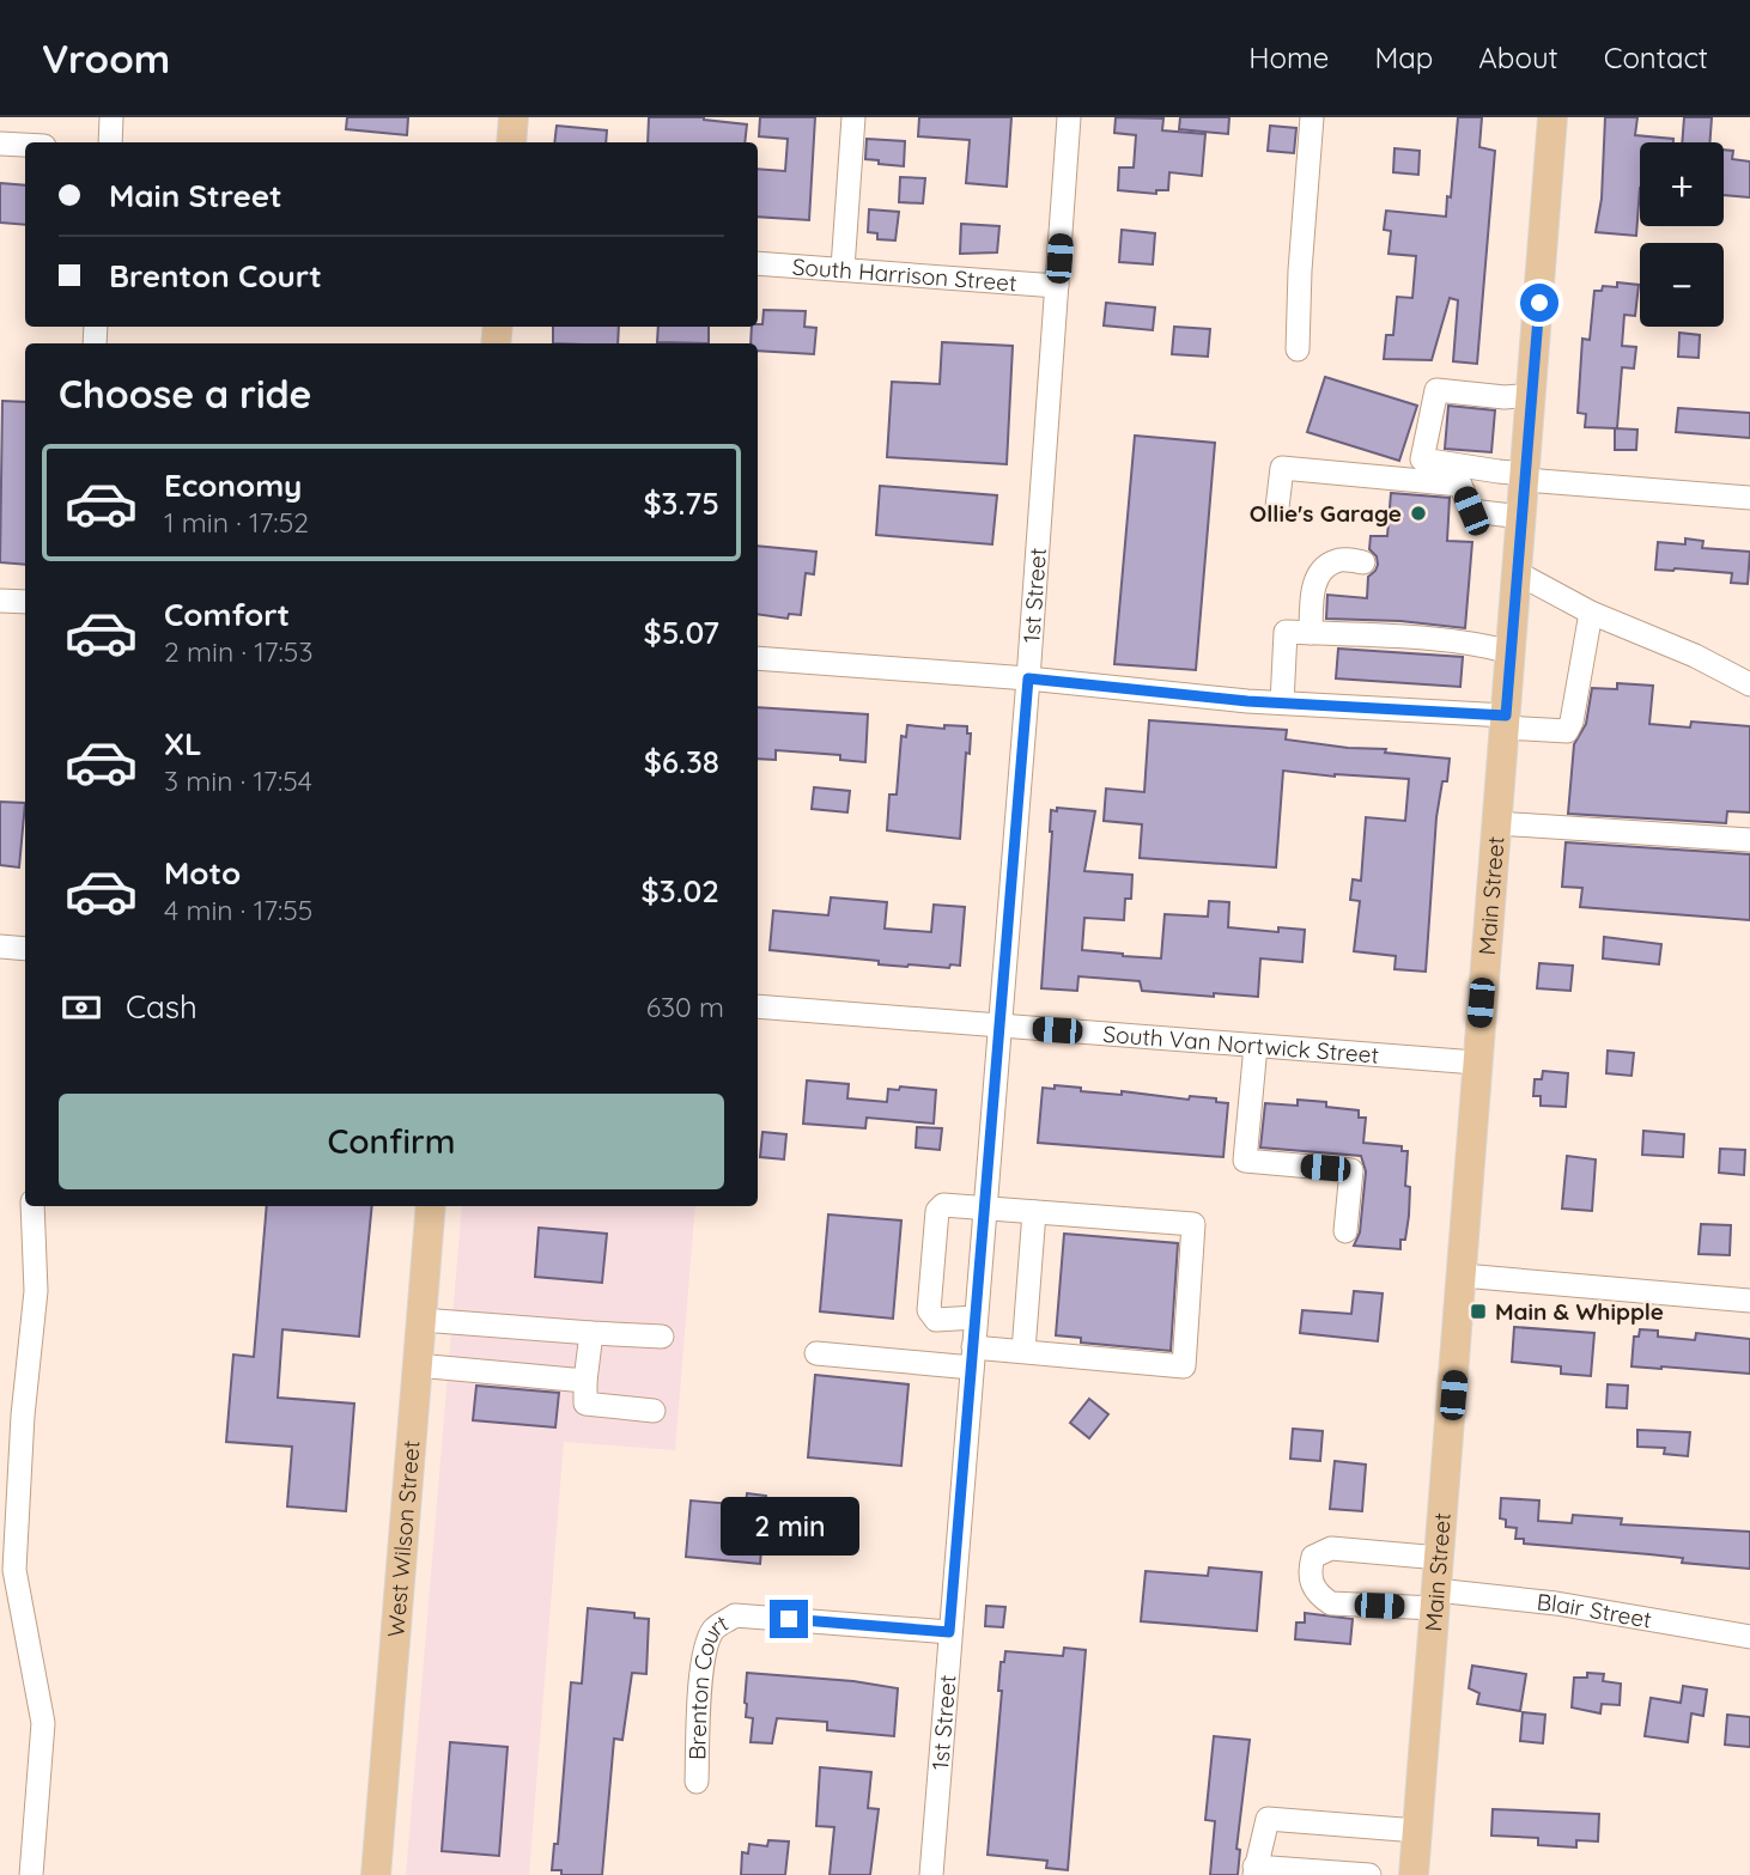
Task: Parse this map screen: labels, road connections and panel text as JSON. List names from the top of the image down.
{
  "streets": {
    "main road": ["Main Street", "West Wilson Street"],
    "street": [
      "South Harrison Street",
      "1st Street",
      "South Van Nortwick Street",
      "Blair Street",
      "Brenton Court"
    ]
  },
  "crossings": [
    ["South Harrison Street", "1st Street"],
    ["1st Street", "South Van Nortwick Street"],
    ["1st Street", "Brenton Court"],
    ["Main Street", "South Van Nortwick Street"],
    ["Main Street", "Blair Street"]
  ],
  "places": {
    "other": ["Ollie's Garage"],
    "transit": ["Main & Whipple"]
  },
  "page": {
    "header": "Vroom",
    "nav": [
      "Home",
      "Map",
      "About",
      "Contact"
    ],
    "map_buttons": ["+", "−"],
    "banner": ["Main Street", "Brenton Court"],
    "heading": "Choose a ride",
    "list": [
      {
        "name": "Economy",
        "note": "1 min · 17:52",
        "value": "$3.75"
      },
      {
        "name": "Comfort",
        "note": "2 min · 17:53",
        "value": "$5.07"
      },
      {
        "name": "XL",
        "note": "3 min · 17:54",
        "value": "$6.38"
      },
      {
        "name": "Moto",
        "note": "4 min · 17:55",
        "value": "$3.02"
      }
    ],
    "pay": ["Cash", "630 m"],
    "buttons": "Confirm",
    "bubble": "2 min"
  }
}
